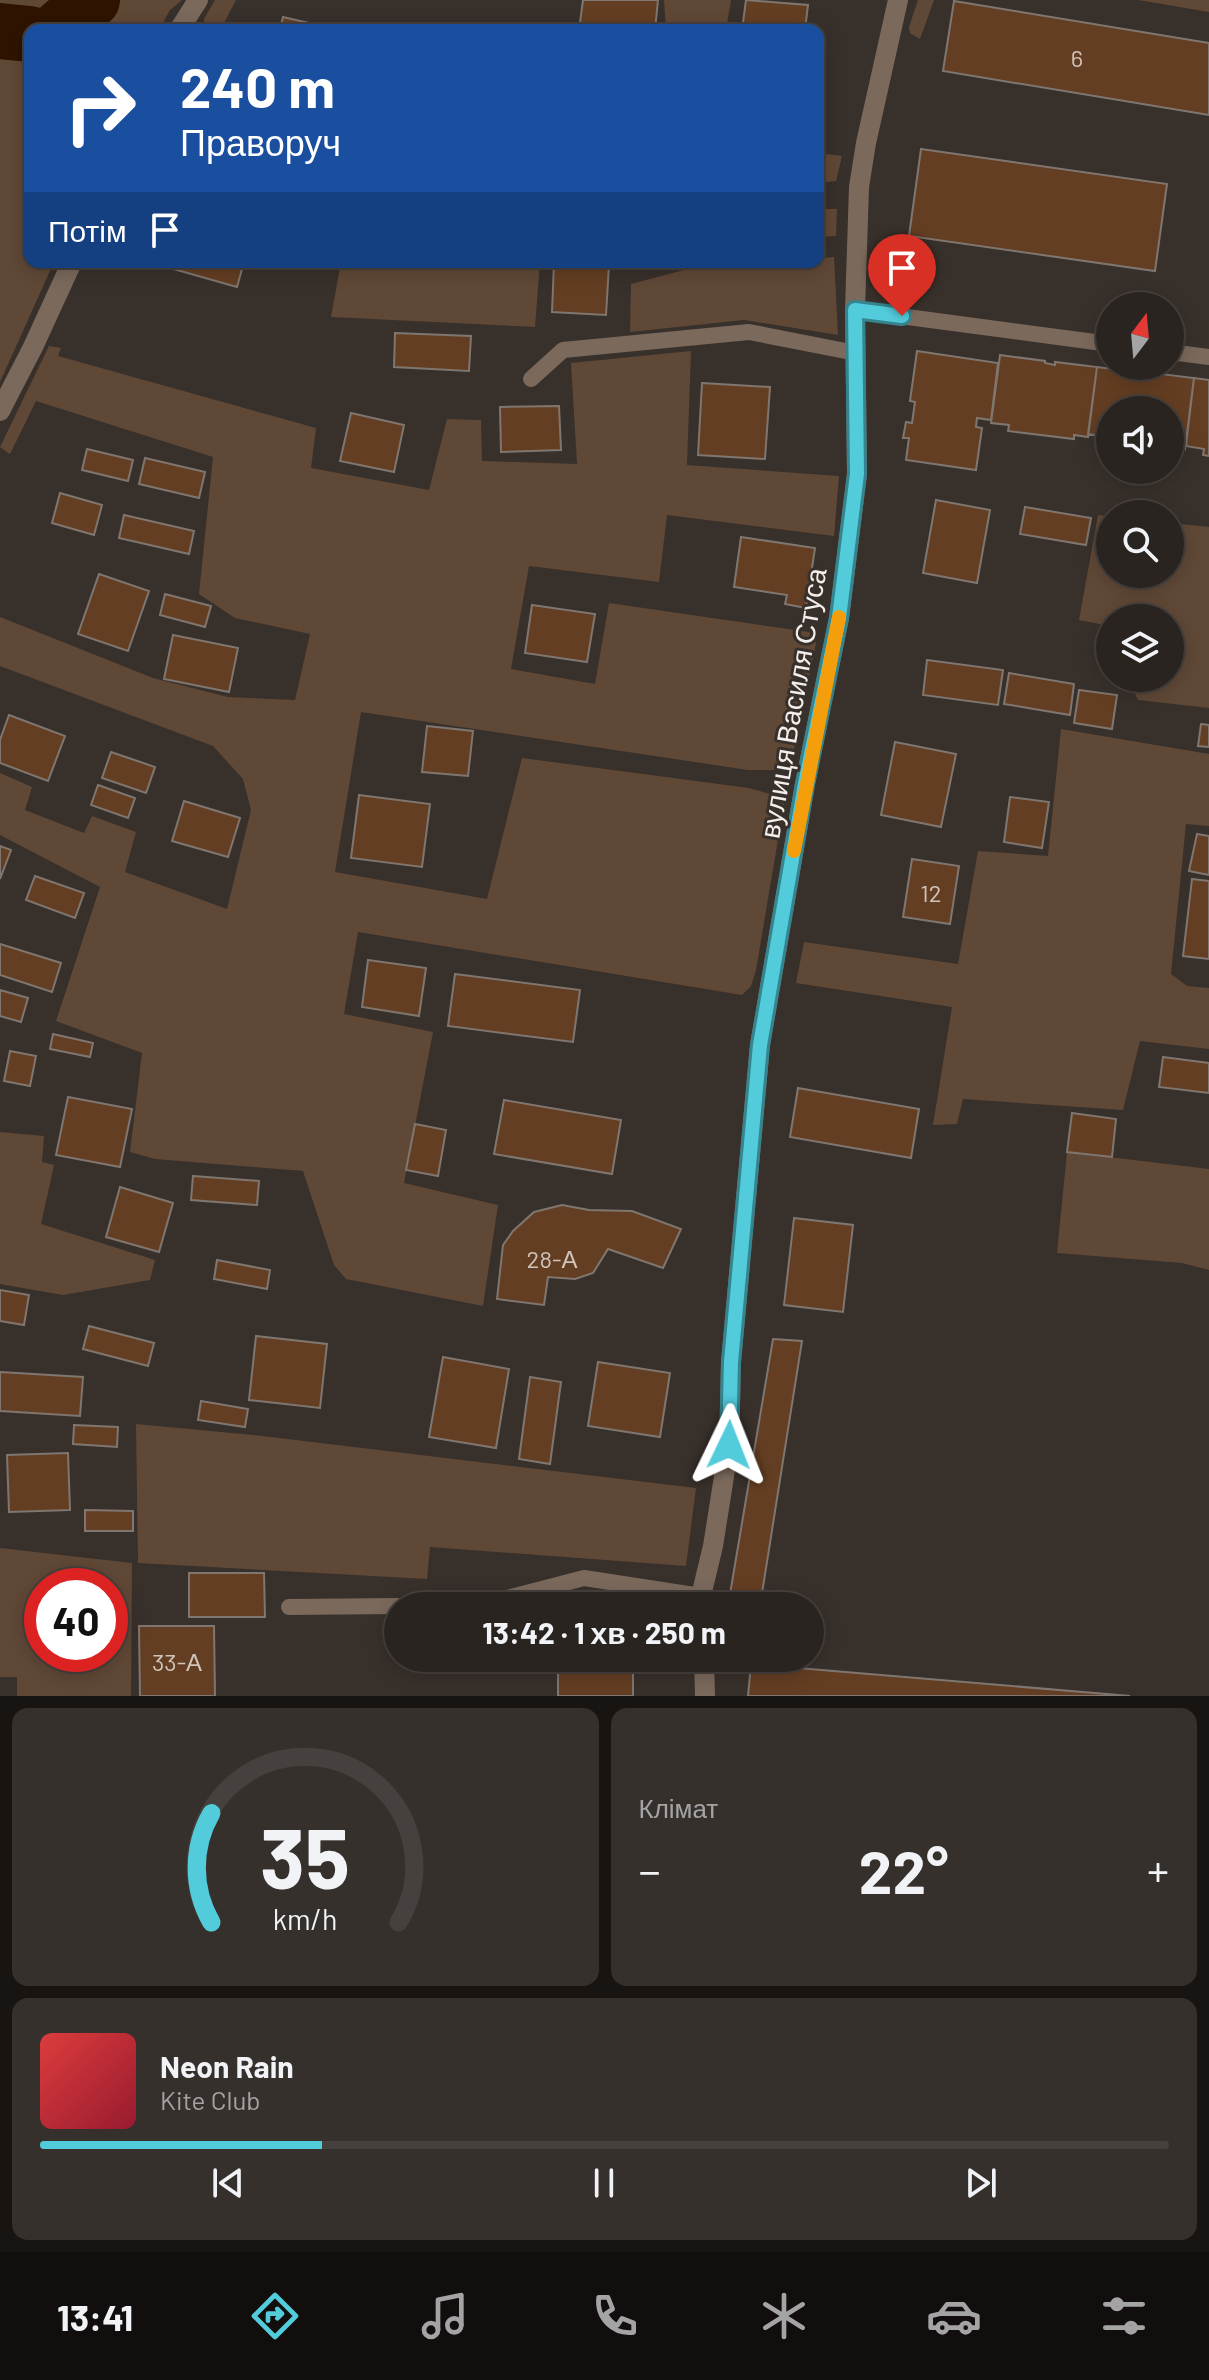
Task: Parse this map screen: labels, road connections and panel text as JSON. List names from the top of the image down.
{
  "streets": {
    "street": ["вулиця Василя Стуса"]
  },
  "house_numbers": [
    "6",
    "12",
    "28-А",
    "33-А"
  ],
  "north": "top",
  "page": {
    "turn": ["240 m", "Праворуч"],
    "then": "Потім",
    "limit": "40",
    "trip": "13:42 · 1 хв · 250 m",
    "tile": "Клімат",
    "heat": ["−", "22°", "+"],
    "song": ["Neon Rain", "Kite Club"],
    "tabs": "13:41",
    "gauge": ["35", "km/h"]
  }
}
